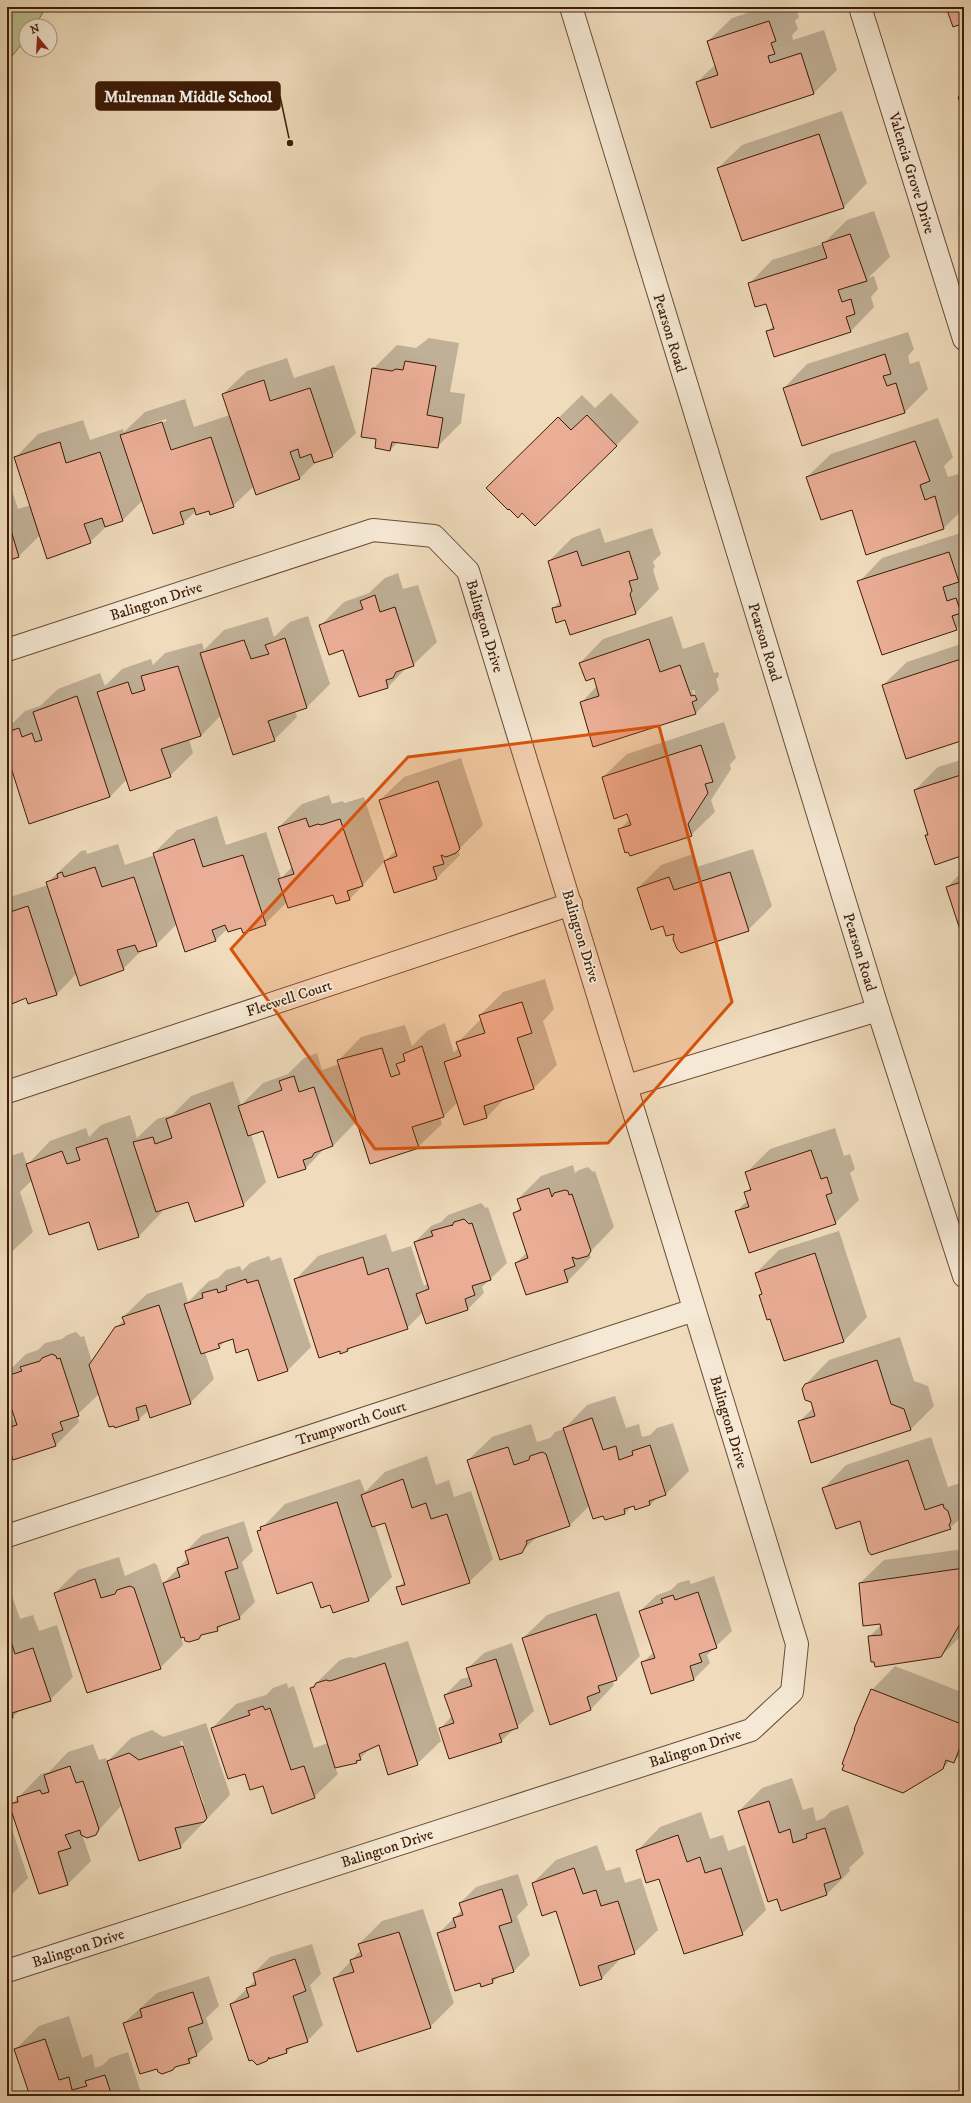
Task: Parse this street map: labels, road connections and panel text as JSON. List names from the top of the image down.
{
  "streets": {
    "street": [
      "Valencia Grove Drive",
      "Pearson Road",
      "Balington Drive",
      "Fleewell Court",
      "Trumpworth Court"
    ]
  },
  "crossings": [
    ["Balington Drive", "Fleewell Court"],
    ["Balington Drive", "Trumpworth Court"]
  ],
  "places": ["Mulrennan Middle School"],
  "north": "top"
}
